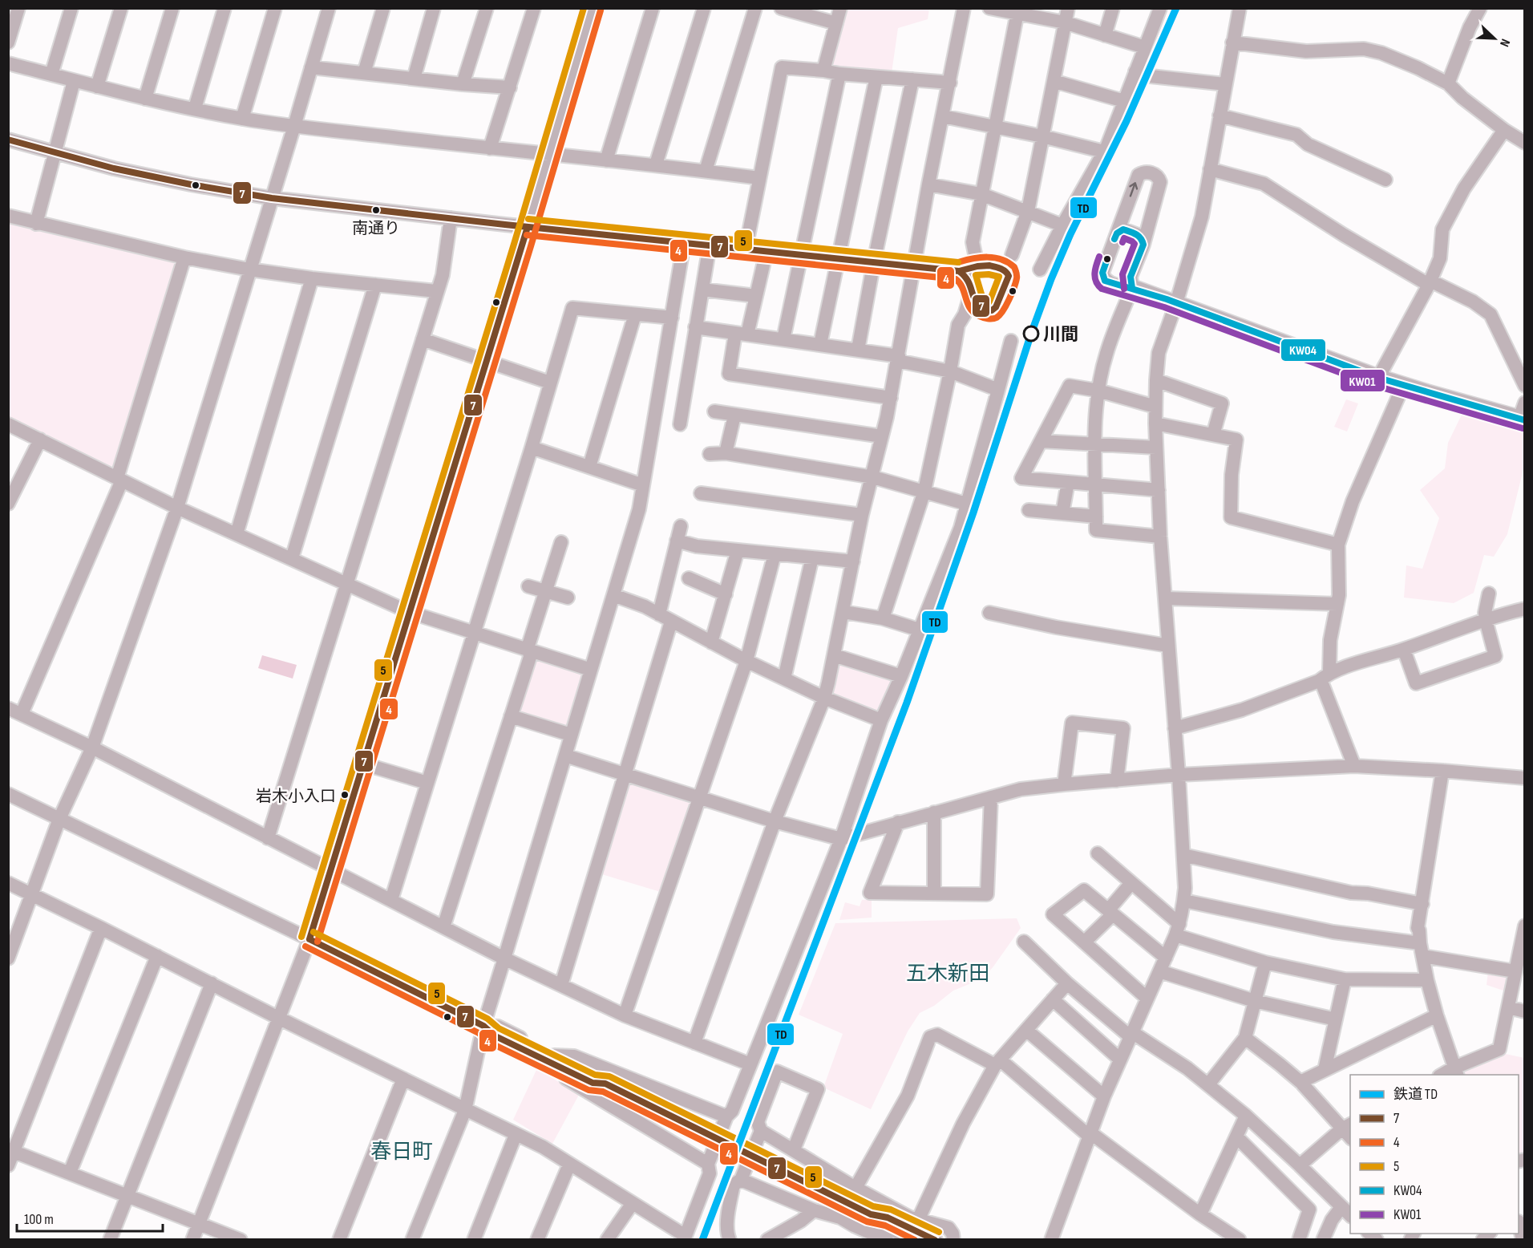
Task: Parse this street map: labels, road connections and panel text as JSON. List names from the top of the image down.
{
  "districts": ["五木新田", "春日町"],
  "places": ["南通り", "川間", "岩木小入口"],
  "lines": [
    "rail line TD",
    "transit line 5",
    "transit line 4",
    "transit line 7",
    "transit line KW04",
    "transit line KW01"
  ],
  "legend": [
    "鉄道 TD",
    "7",
    "4",
    "5",
    "KW04",
    "KW01"
  ],
  "scale_bar": "100 m",
  "north": "bottom right"
}
